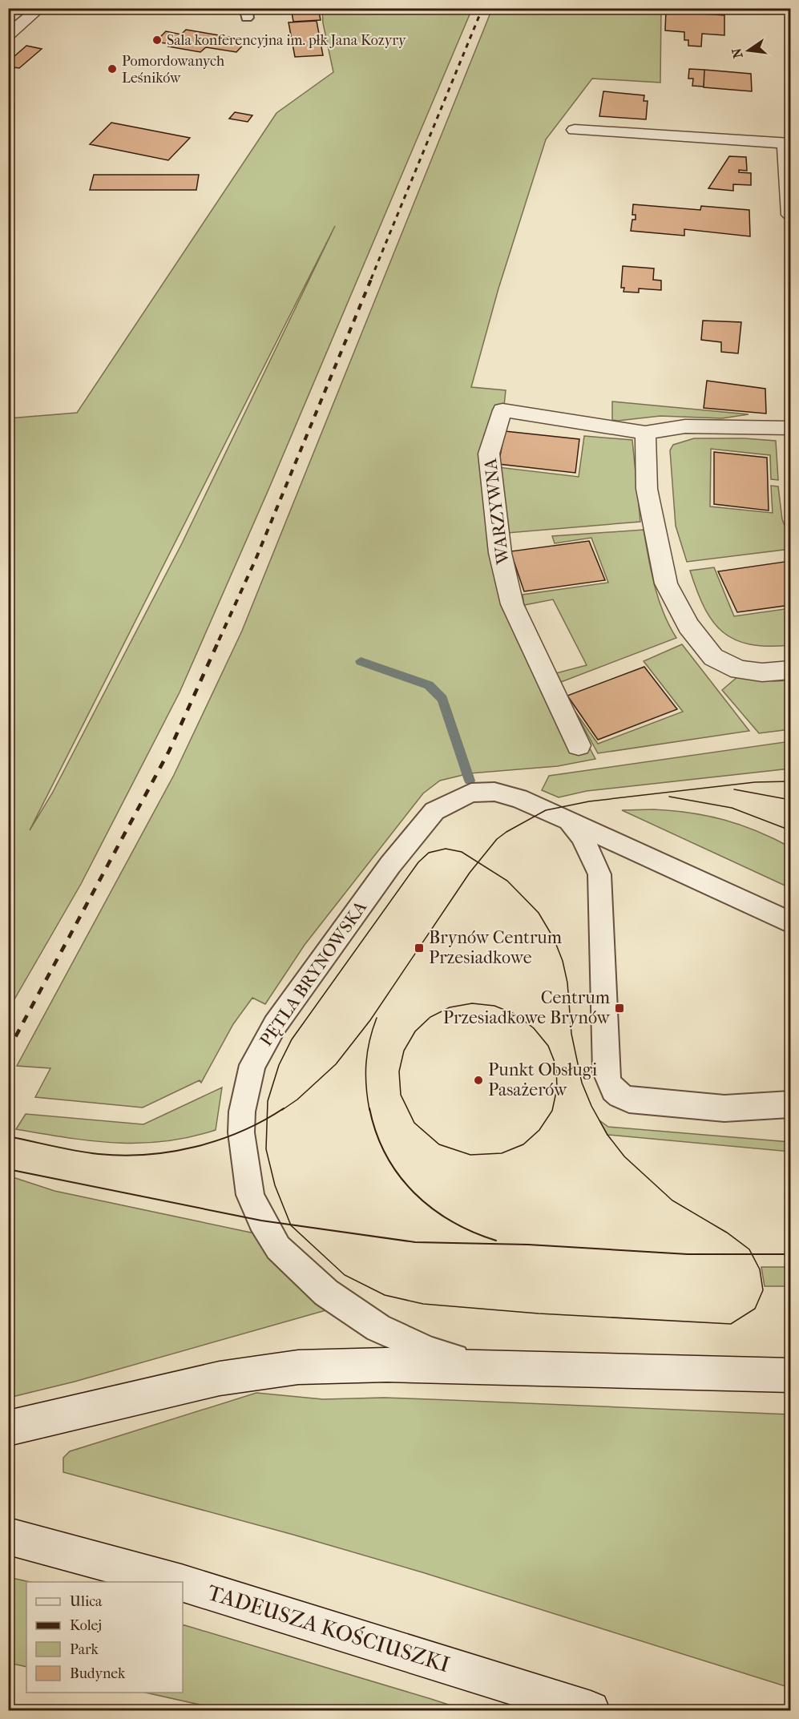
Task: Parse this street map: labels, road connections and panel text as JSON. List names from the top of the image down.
{
  "streets": {
    "street": ["WARZYWNA", "TADEUSZA KOŚCIUSZKI"],
    "lane": ["PĘTLA BRYNOWSKA"]
  },
  "places": {
    "other": ["Sala konferencyjna im. płk Jana Kozyry", "Pomordowanych Leśników", "Punkt Obsługi Pasażerów"],
    "transit": ["Brynów Centrum Przesiadkowe", "Centrum Przesiadkowe Brynów"]
  },
  "legend": [
    "Ulica",
    "Kolej",
    "Park",
    "Budynek"
  ],
  "north": "left"
}
